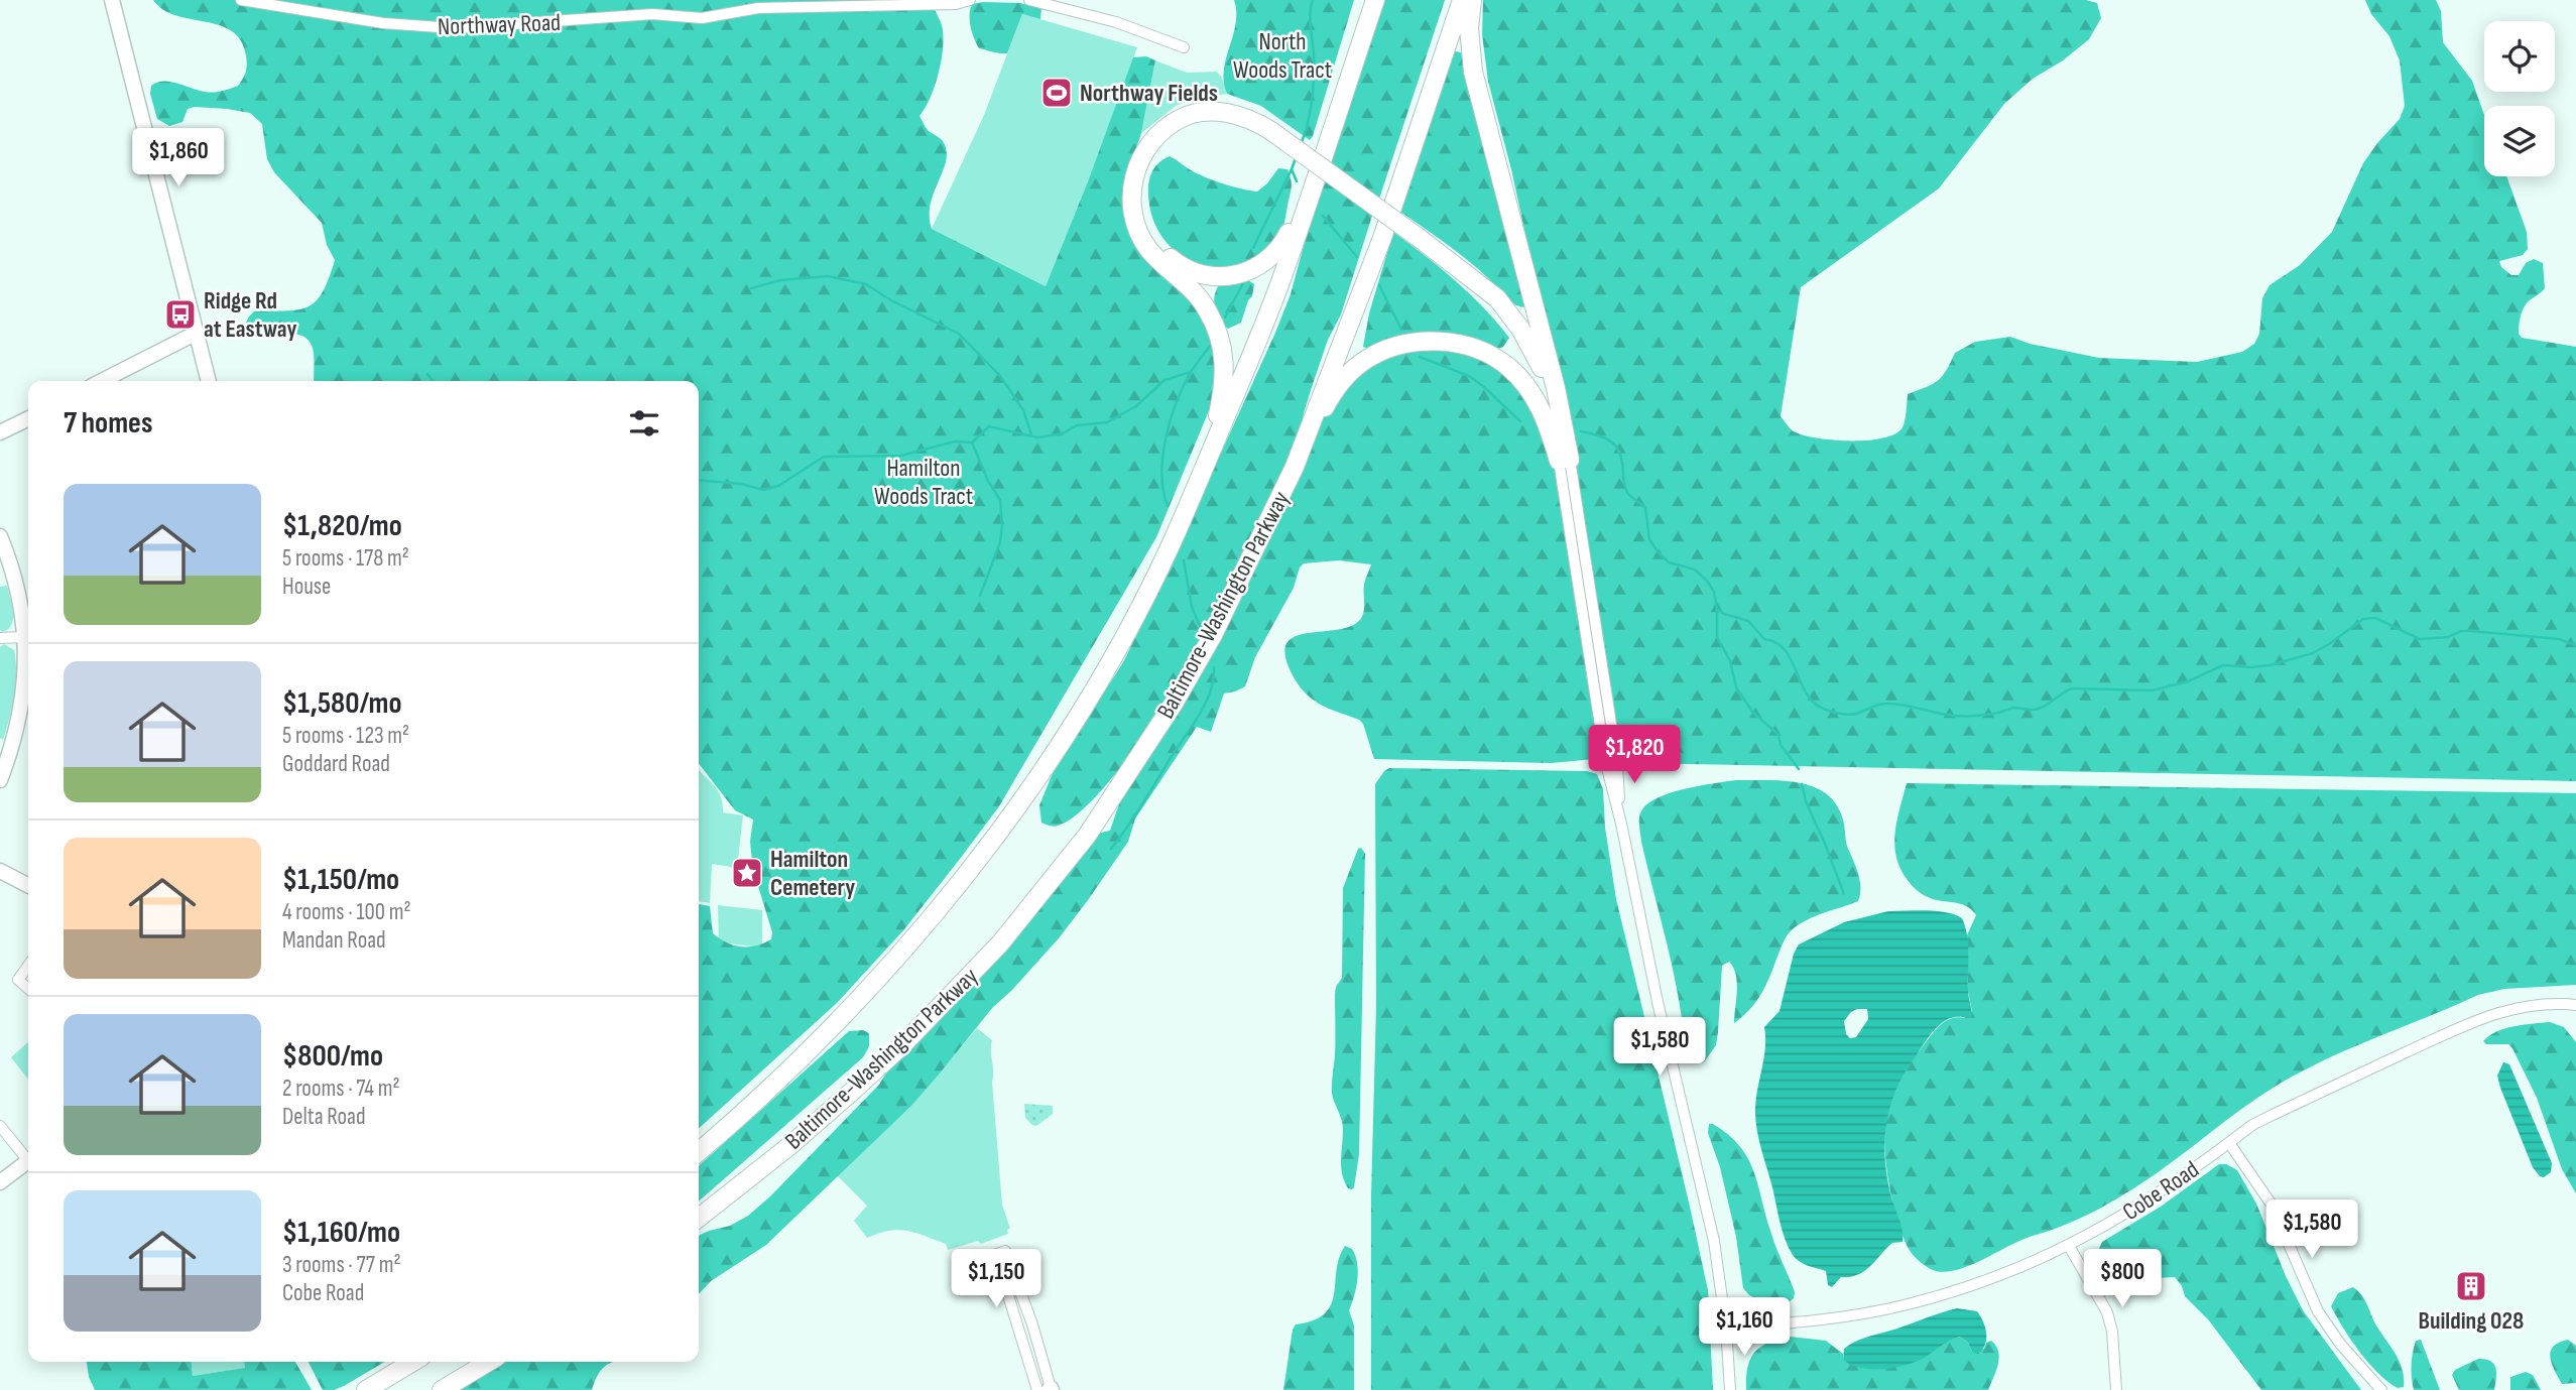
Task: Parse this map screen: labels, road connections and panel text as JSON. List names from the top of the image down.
{
  "streets": {
    "highway": ["Baltimore-Washington Parkway"],
    "street": ["Northway Road", "Cobe Road"]
  },
  "parks": ["North Woods Tract", "Hamilton Woods Tract"],
  "places": {
    "sports": ["Northway Fields"],
    "bus stop": ["Ridge Rd at Eastway"],
    "place": ["Hamilton Cemetery"],
    "building": ["Building 028"]
  },
  "page": {
    "price": [
      "$1,860",
      "$1,820",
      "$1,580",
      "$1,580",
      "$1,150",
      "$800",
      "$1,160"
    ],
    "heading": "7 homes",
    "list": [
      {
        "name": "$1,820/mo",
        "note": "5 rooms · 178 m² · House"
      },
      {
        "name": "$1,580/mo",
        "note": "5 rooms · 123 m² · Goddard Road"
      },
      {
        "name": "$1,150/mo",
        "note": "4 rooms · 100 m² · Mandan Road"
      },
      {
        "name": "$800/mo",
        "note": "2 rooms · 74 m² · Delta Road"
      },
      {
        "name": "$1,160/mo",
        "note": "3 rooms · 77 m² · Cobe Road"
      }
    ]
  }
}
